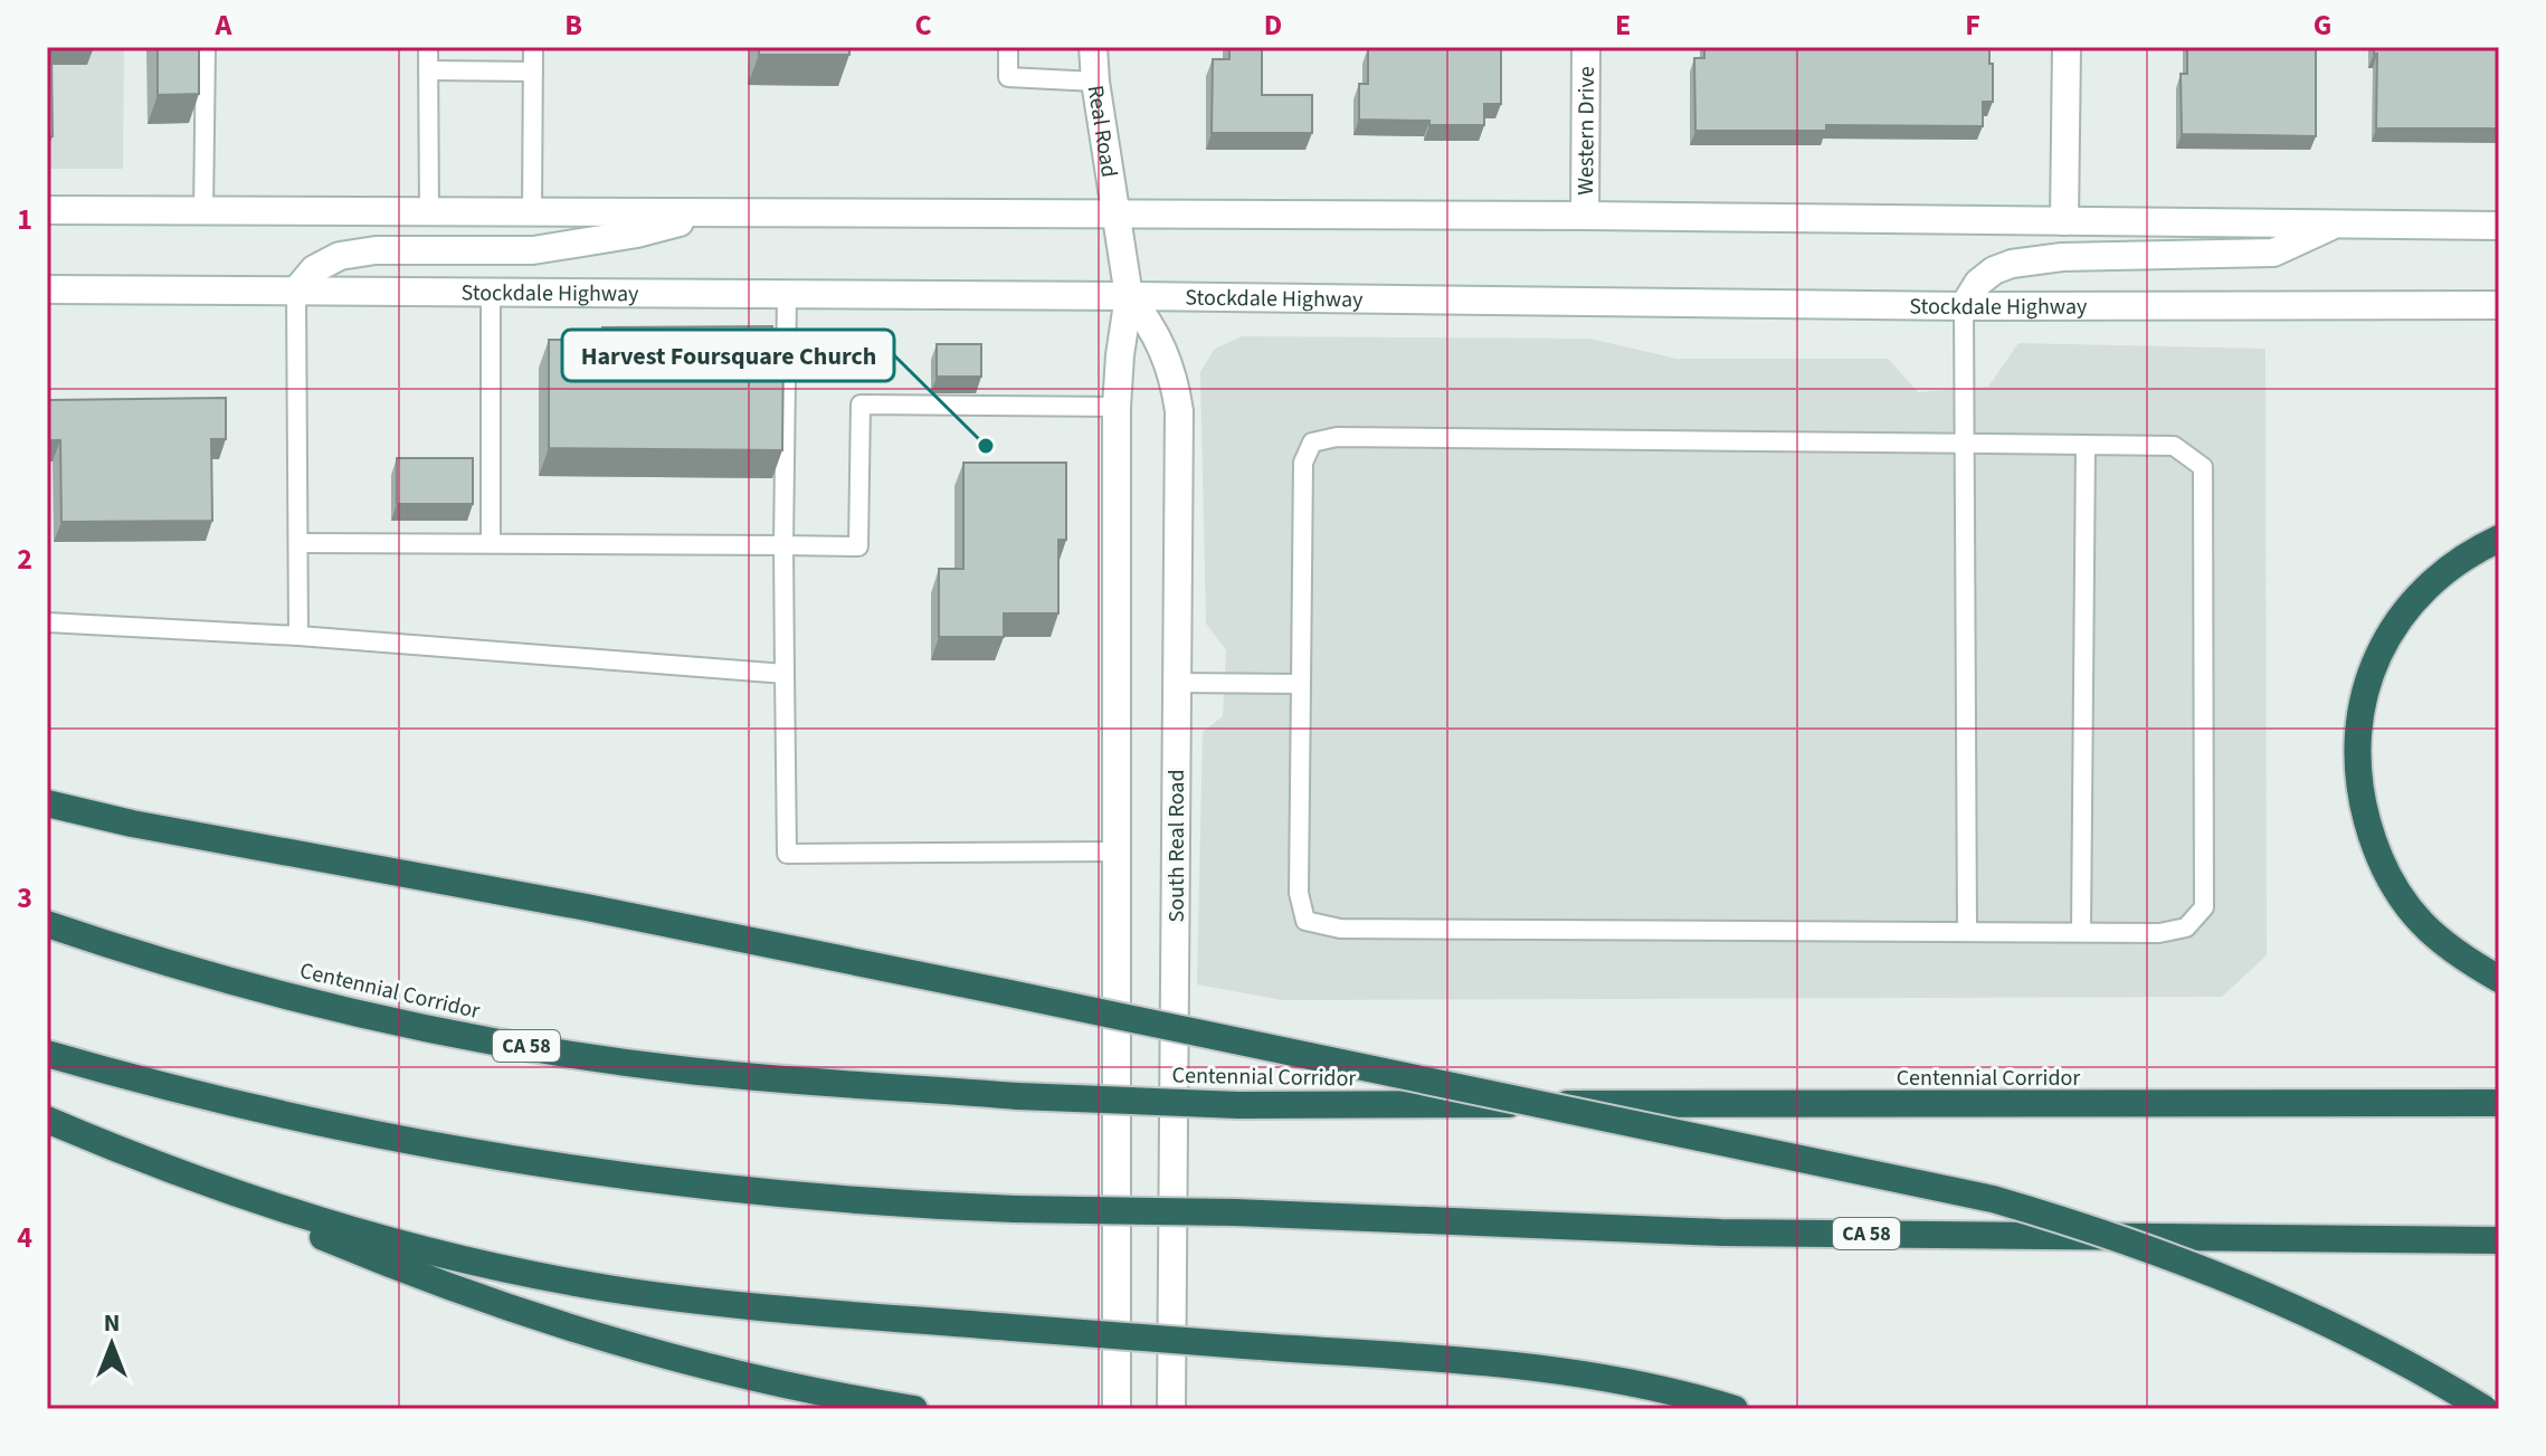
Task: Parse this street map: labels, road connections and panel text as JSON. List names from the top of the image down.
{
  "streets": {
    "highway": ["Centennial Corridor", "CA 58"],
    "main road": [
      "Real Road",
      "Western Drive",
      "Stockdale Highway",
      "South Real Road"
    ]
  },
  "crossings": [
    ["Real Road", "South Real Road"],
    ["Stockdale Highway", "South Real Road"]
  ],
  "places": ["Harvest Foursquare Church"],
  "north": "top",
  "grid": {
    "columns": [
      "A",
      "B",
      "C",
      "D",
      "E",
      "F",
      "G"
    ],
    "rows": [
      "1",
      "2",
      "3",
      "4"
    ]
  }
}
